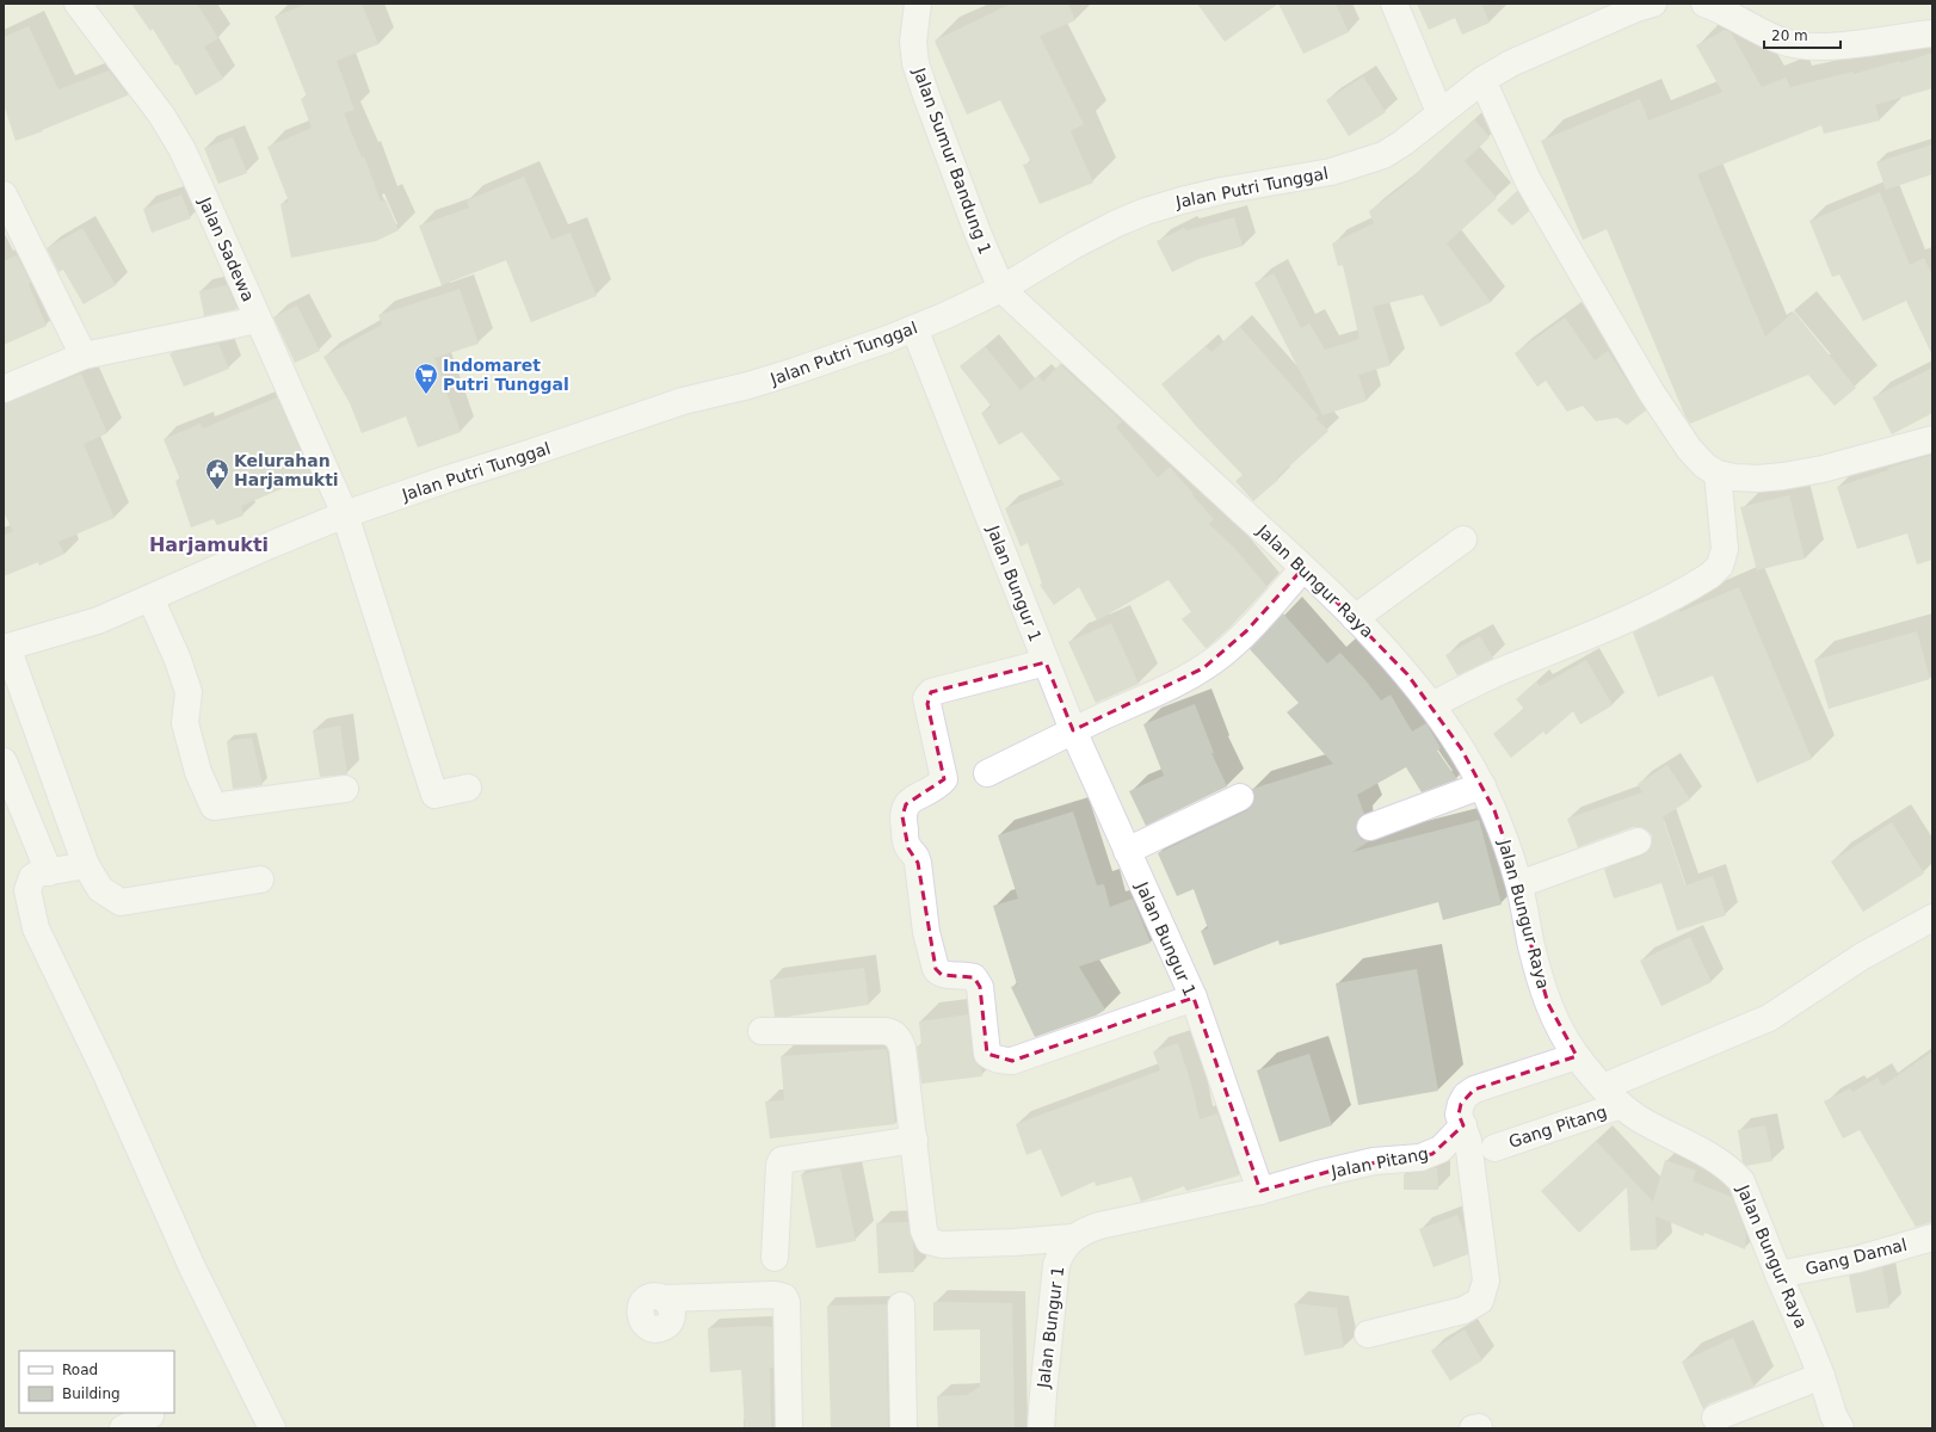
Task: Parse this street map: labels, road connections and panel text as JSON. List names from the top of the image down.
{
  "streets": {
    "street": [
      "Jalan Sumur Bandung 1",
      "Jalan Putri Tunggal",
      "Jalan Sadewa",
      "Jalan Bungur Raya",
      "Jalan Bungur 1",
      "Gang Pitang",
      "Jalan Pitang",
      "Gang Damal"
    ]
  },
  "crossings": [
    ["Jalan Sumur Bandung 1", "Jalan Putri Tunggal"],
    ["Jalan Sumur Bandung 1", "Jalan Bungur Raya"],
    ["Jalan Putri Tunggal", "Jalan Sadewa"],
    ["Jalan Putri Tunggal", "Jalan Bungur Raya"],
    ["Jalan Putri Tunggal", "Jalan Bungur 1"],
    ["Jalan Bungur Raya", "Gang Pitang"],
    ["Jalan Bungur Raya", "Gang Damal"],
    ["Jalan Bungur 1", "Jalan Pitang"]
  ],
  "districts": ["Harjamukti"],
  "places": {
    "supermarket": ["Indomaret Putri Tunggal"],
    "public building": ["Kelurahan Harjamukti"]
  },
  "legend": ["Road", "Building"],
  "scale_bar": "20 m"
}
